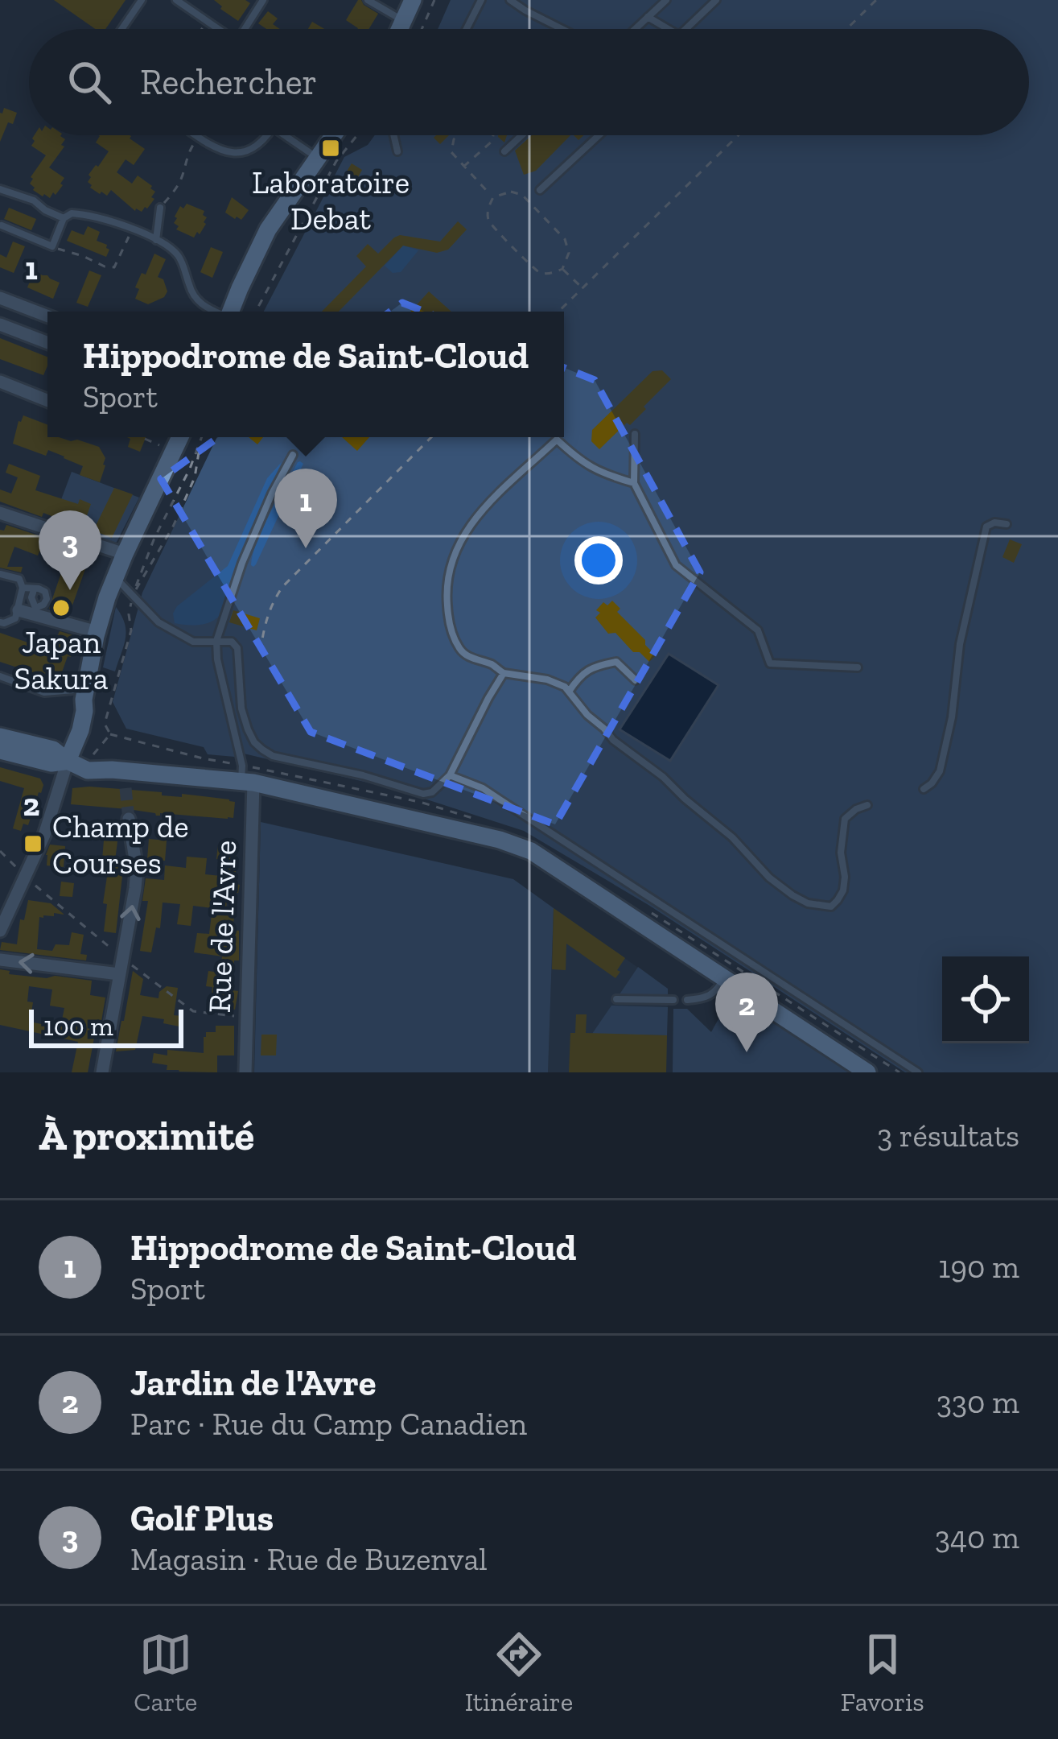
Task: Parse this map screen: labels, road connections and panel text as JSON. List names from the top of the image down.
{
  "streets": {
    "street": ["Rue de l'Avre"]
  },
  "places": {
    "transit": ["Laboratoire Debat", "Champ de Courses"],
    "other": ["Japan Sakura"]
  },
  "scale_bar": "100 m",
  "page": {
    "search": "Rechercher",
    "popup": ["Hippodrome de Saint-Cloud", "Sport"],
    "pins": ["1", "3", "2"],
    "scale": "100 m",
    "heading": ["À proximité", "3 résultats"],
    "list": [
      {
        "mark": "1",
        "name": "Hippodrome de Saint-Cloud",
        "note": "Sport",
        "value": "190 m"
      },
      {
        "mark": "2",
        "name": "Jardin de l'Avre",
        "note": "Parc · Rue du Camp Canadien",
        "value": "330 m"
      },
      {
        "mark": "3",
        "name": "Golf Plus",
        "note": "Magasin · Rue de Buzenval",
        "value": "340 m"
      }
    ],
    "nav": ["Carte", "Itinéraire", "Favoris"]
  },
  "grid": {
    "rows": ["1", "2"]
  }
}
